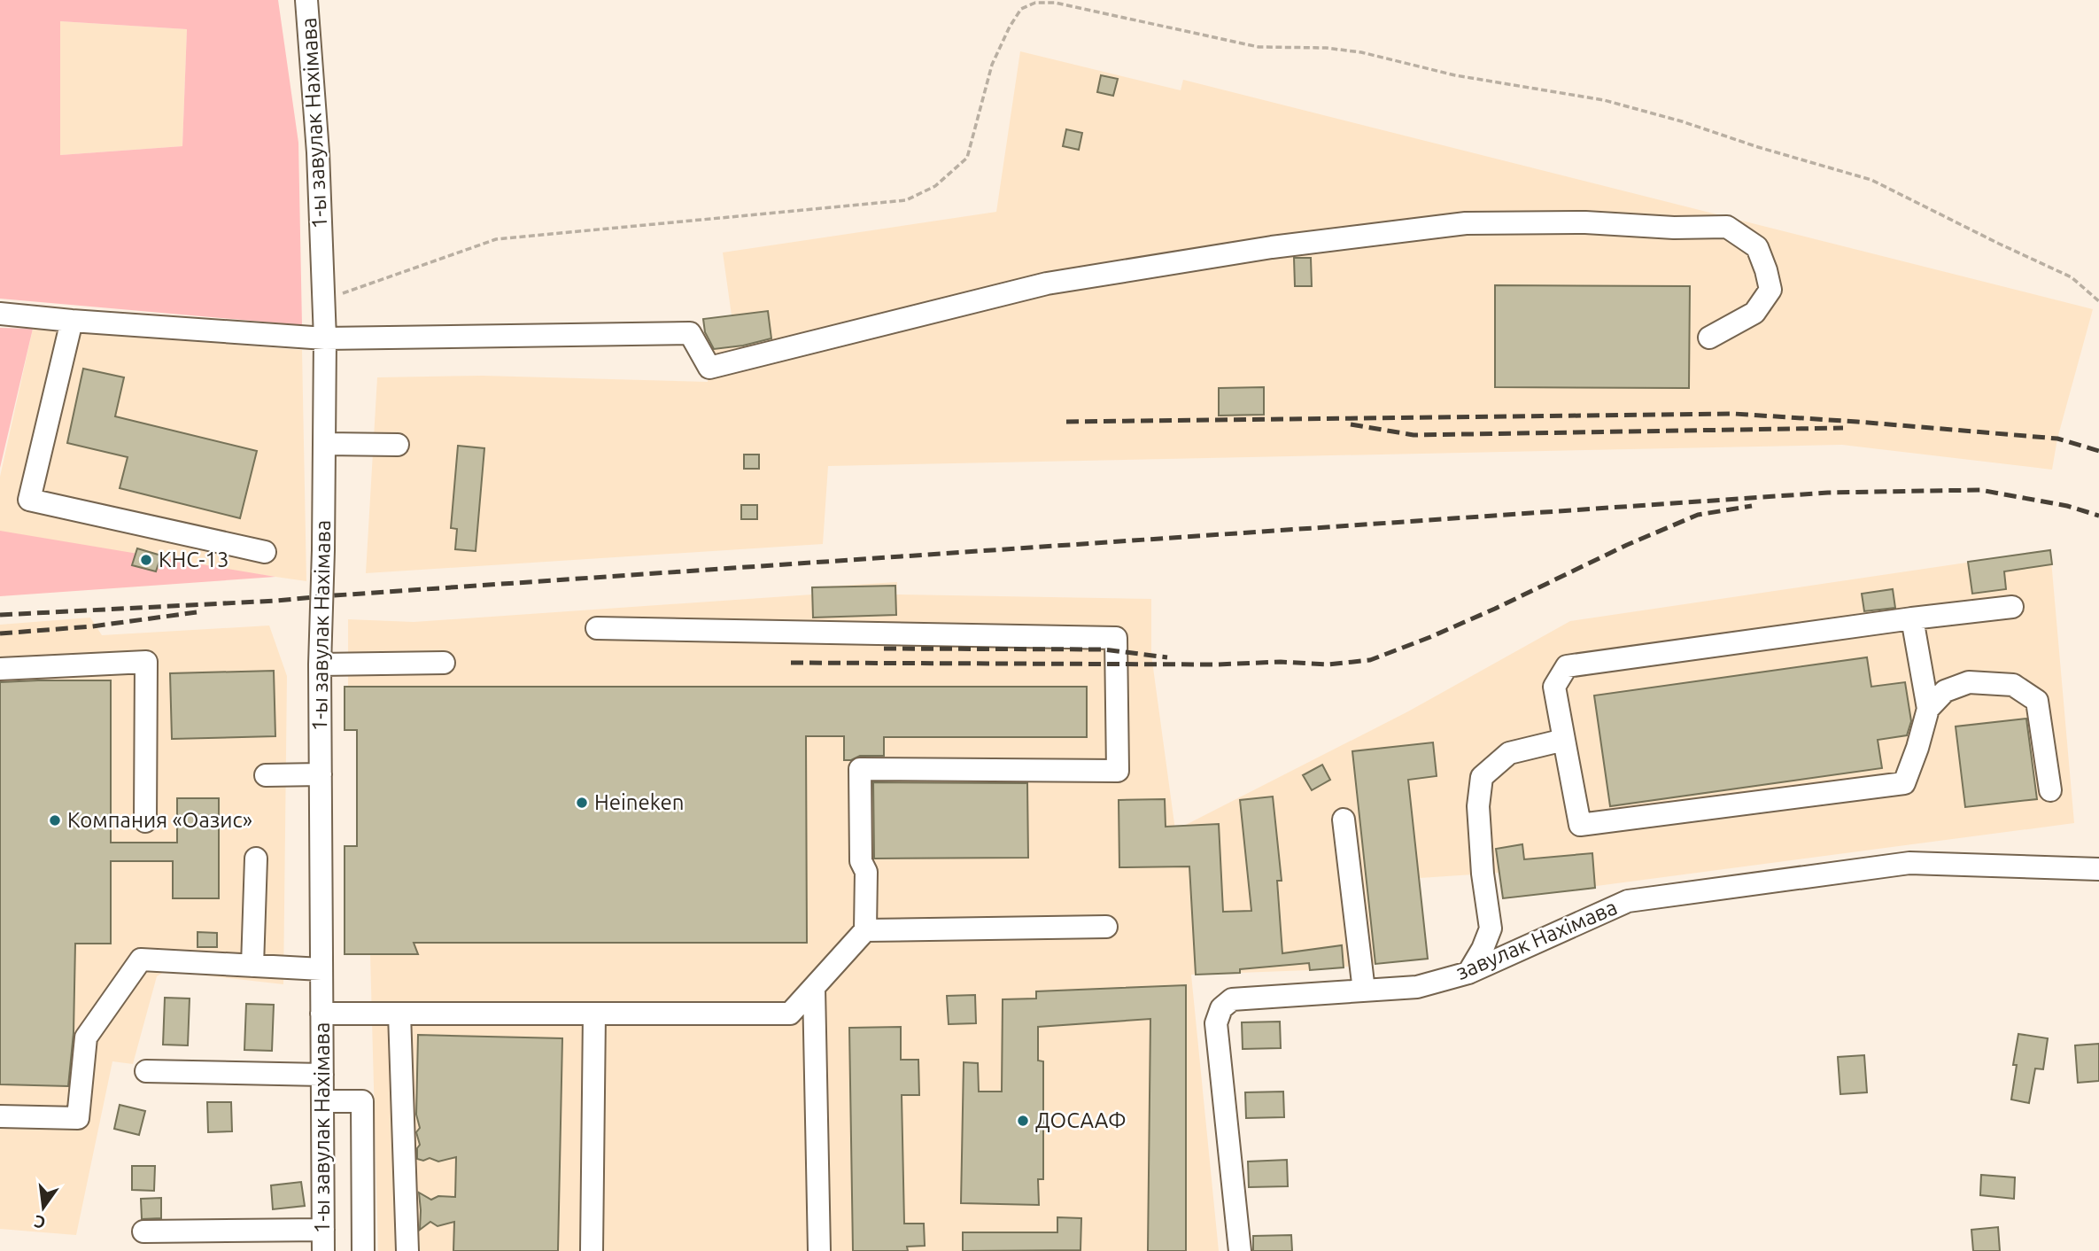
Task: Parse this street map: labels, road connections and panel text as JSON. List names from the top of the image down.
{
  "streets": {
    "street": ["1-ы завулак Нахімава", "завулак Нахімава"]
  },
  "places": [
    "КНС-13",
    "Heineken",
    "Компания «Оазис»",
    "ДОСААФ"
  ],
  "north": "bottom"
}
